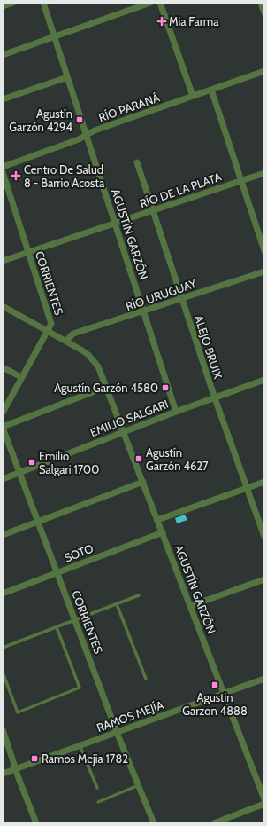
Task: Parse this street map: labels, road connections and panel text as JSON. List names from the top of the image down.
{
  "streets": {
    "street": [
      "RÍO PARANÁ",
      "RÍO DE LA PLATA",
      "AGUSTÍN GARZÓN",
      "CORRIENTES",
      "RÍO URUGUAY",
      "ALEJO BRUIX",
      "EMILIO SALGARI",
      "SOTO",
      "RAMOS MEJÍA"
    ]
  },
  "crossings": [
    ["RÍO PARANÁ", "AGUSTÍN GARZÓN"],
    ["RÍO DE LA PLATA", "AGUSTÍN GARZÓN"],
    ["RÍO DE LA PLATA", "CORRIENTES"],
    ["RÍO DE LA PLATA", "ALEJO BRUIX"],
    ["AGUSTÍN GARZÓN", "CORRIENTES"],
    ["AGUSTÍN GARZÓN", "RÍO URUGUAY"],
    ["AGUSTÍN GARZÓN", "EMILIO SALGARI"],
    ["AGUSTÍN GARZÓN", "SOTO"],
    ["AGUSTÍN GARZÓN", "RAMOS MEJÍA"],
    ["CORRIENTES", "EMILIO SALGARI"],
    ["CORRIENTES", "SOTO"],
    ["CORRIENTES", "RAMOS MEJÍA"],
    ["RÍO URUGUAY", "ALEJO BRUIX"],
    ["ALEJO BRUIX", "EMILIO SALGARI"]
  ],
  "places": {
    "health": ["Mia Farma", "Centro De Salud 8 - Barrio Acosta"],
    "transit": [
      "Agustín Garzón 4294",
      "Agustín Garzón 4580",
      "Agustín Garzón 4627",
      "Emilio Salgari 1700",
      "Agustin Garzon 4888",
      "Ramos Mejia 1782"
    ]
  }
}
